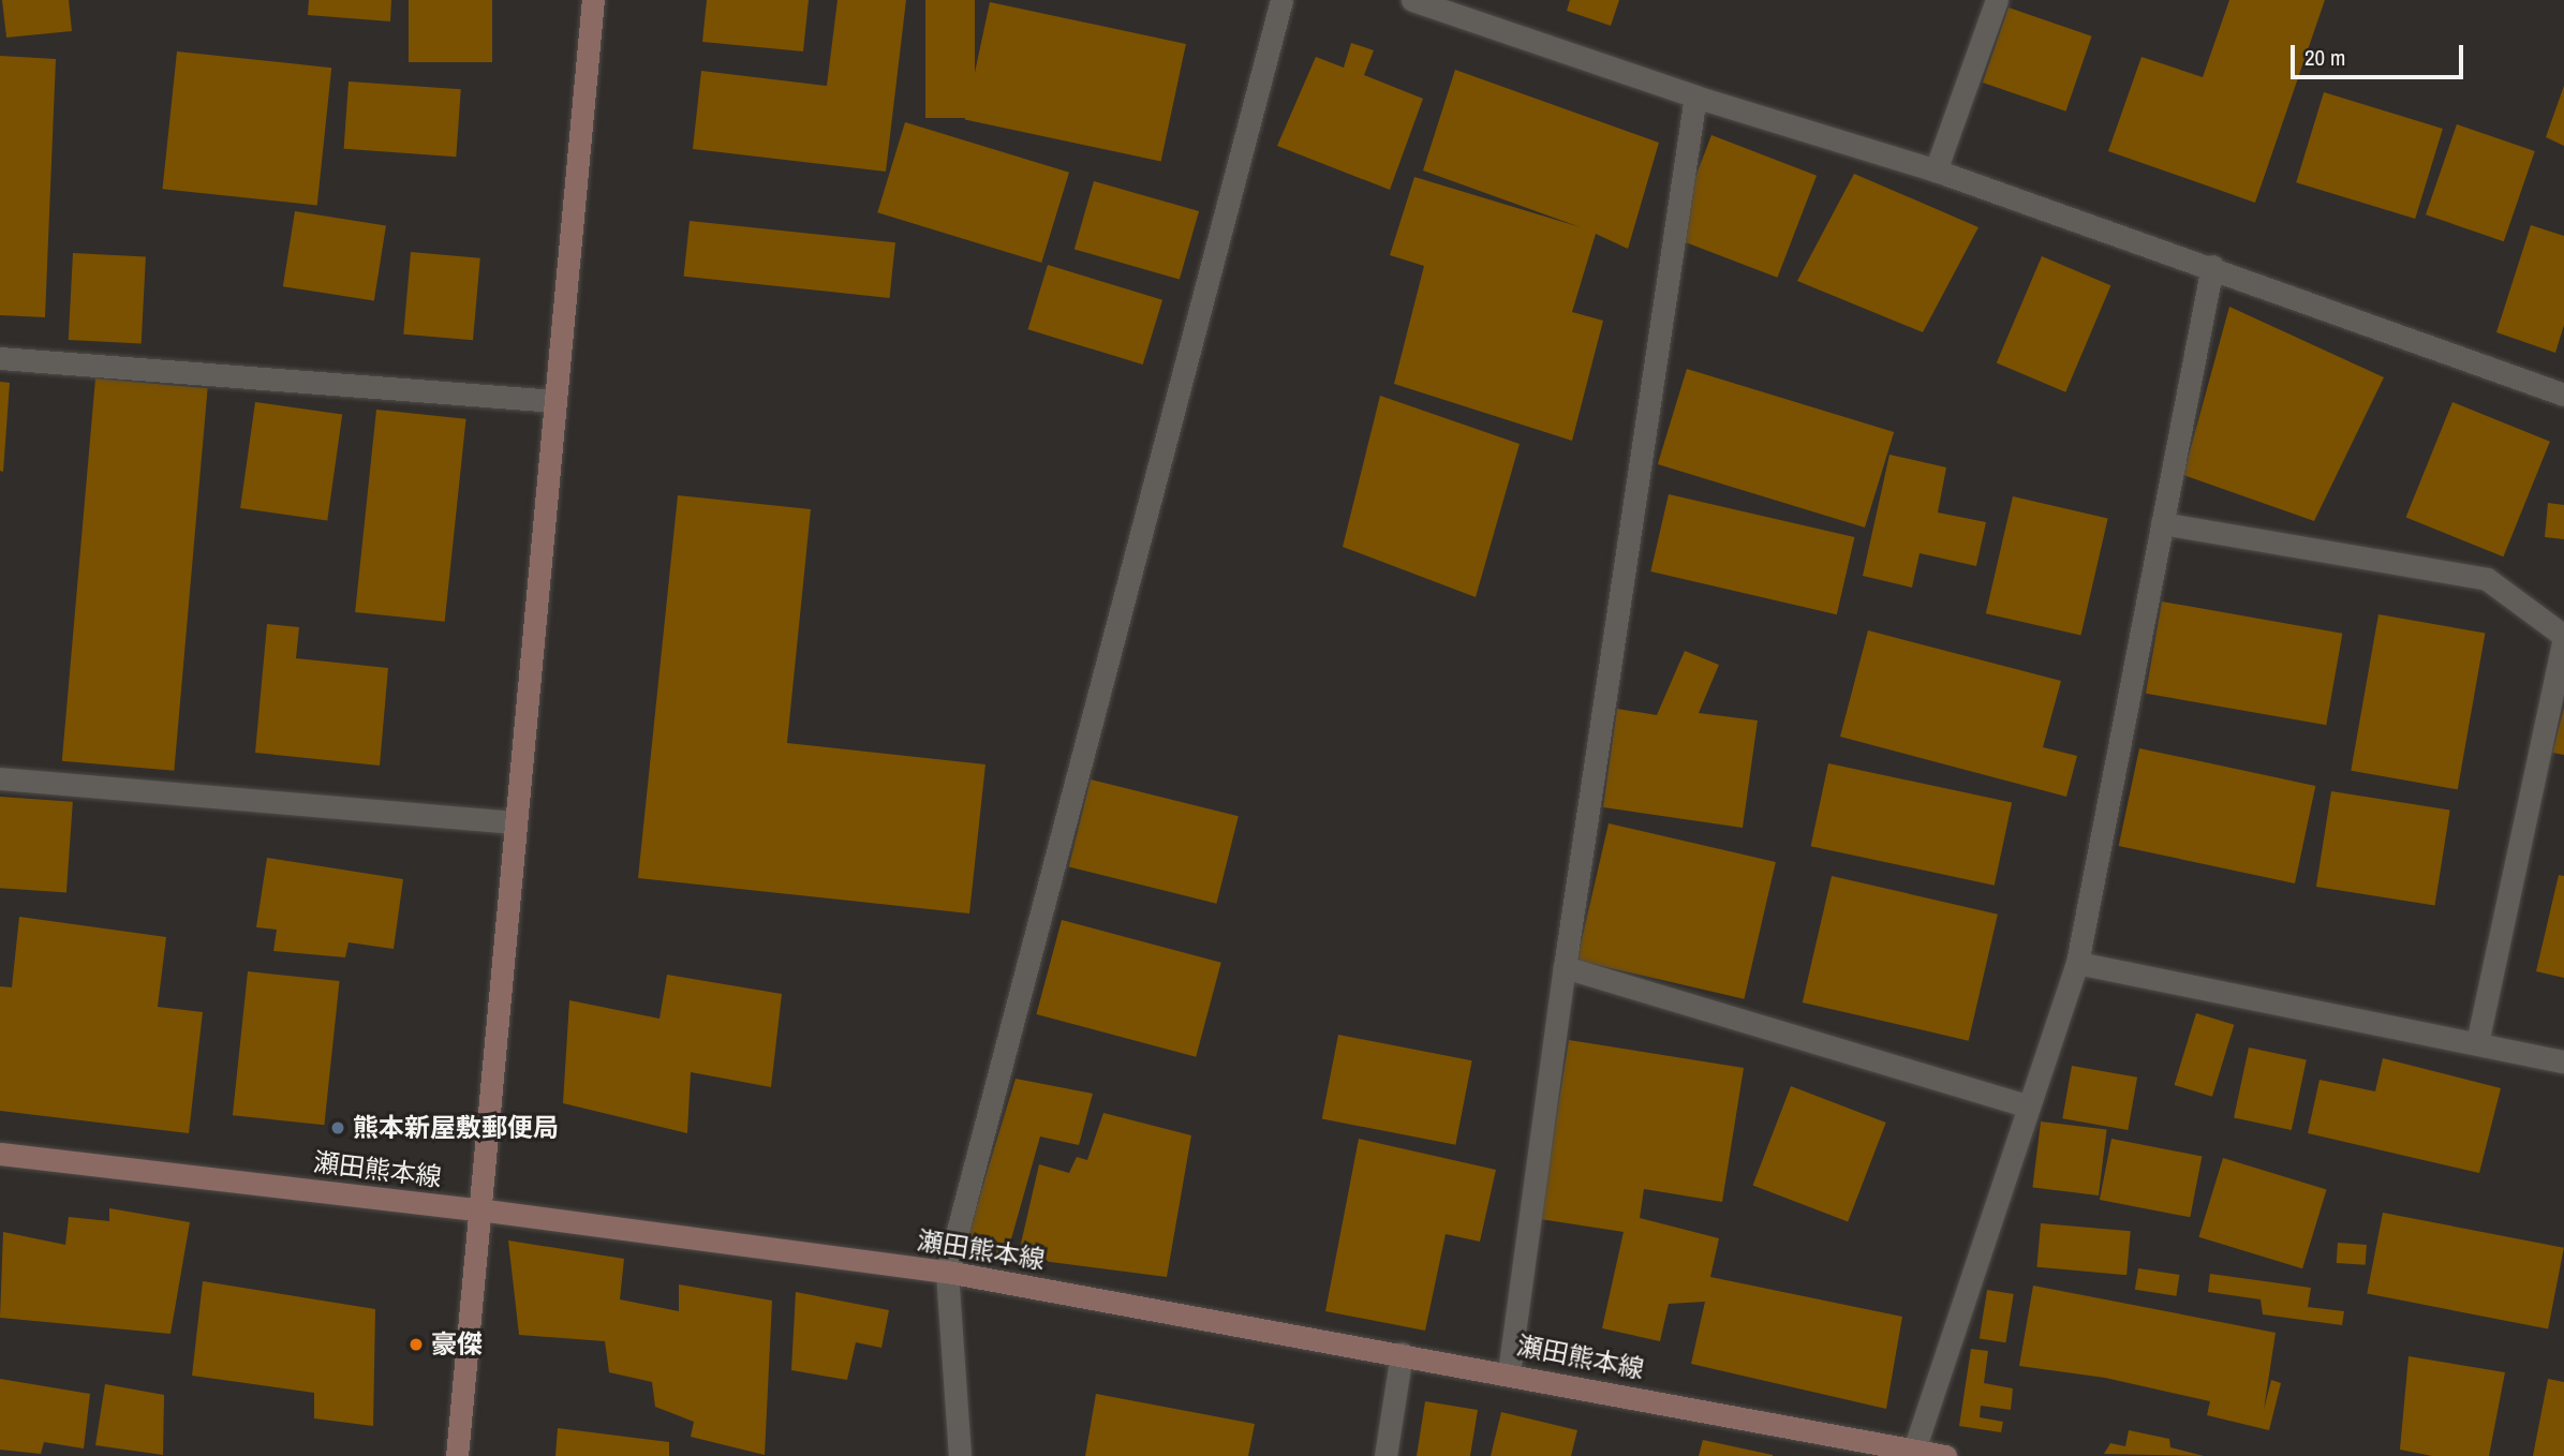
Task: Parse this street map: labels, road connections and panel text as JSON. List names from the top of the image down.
{
  "streets": {
    "main road": ["瀬田熊本線"]
  },
  "places": ["熊本新屋敷郵便局", "豪傑"],
  "scale_bar": "20 m"
}
